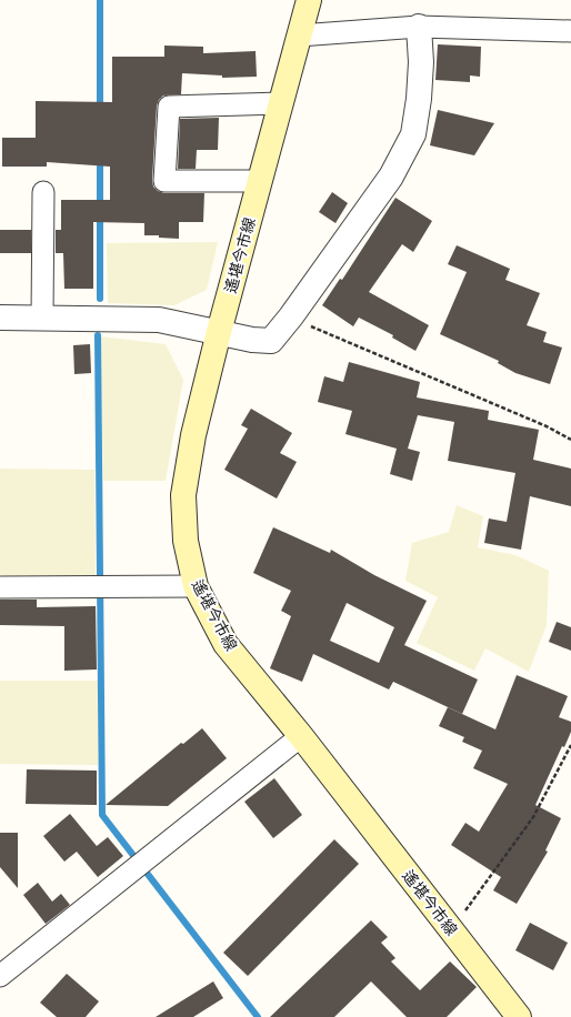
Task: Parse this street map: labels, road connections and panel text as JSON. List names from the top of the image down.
{
  "streets": {
    "main road": ["遙堪今市線"]
  }
}
